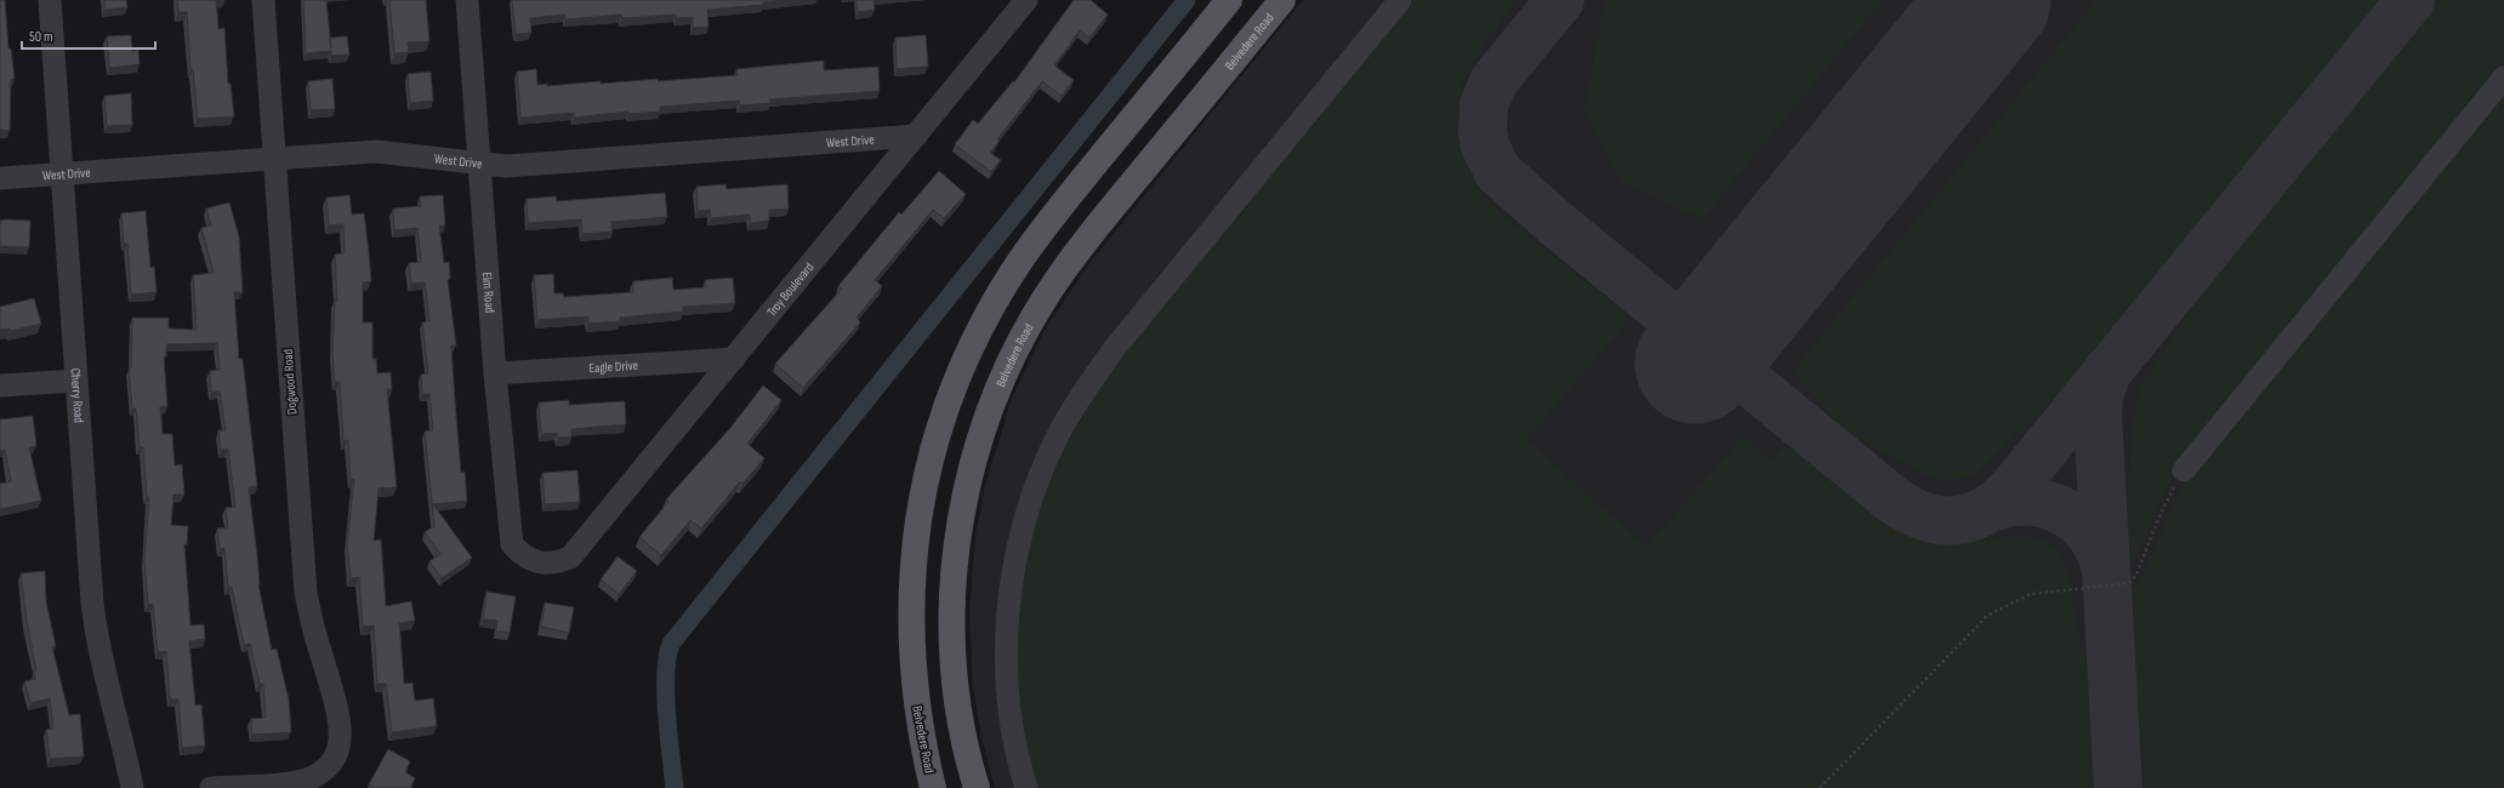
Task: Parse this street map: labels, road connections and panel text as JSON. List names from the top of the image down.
{
  "streets": {
    "main road": ["Belvedere Road"],
    "street": [
      "West Drive",
      "Troy Boulevard",
      "Elm Road",
      "Eagle Drive",
      "Dogwood Road",
      "Cherry Road"
    ]
  },
  "crossings": [
    ["West Drive", "Troy Boulevard"],
    ["West Drive", "Elm Road"],
    ["West Drive", "Dogwood Road"],
    ["West Drive", "Cherry Road"],
    ["Troy Boulevard", "Elm Road"],
    ["Troy Boulevard", "Eagle Drive"],
    ["Elm Road", "Eagle Drive"]
  ],
  "scale_bar": "50 m"
}
